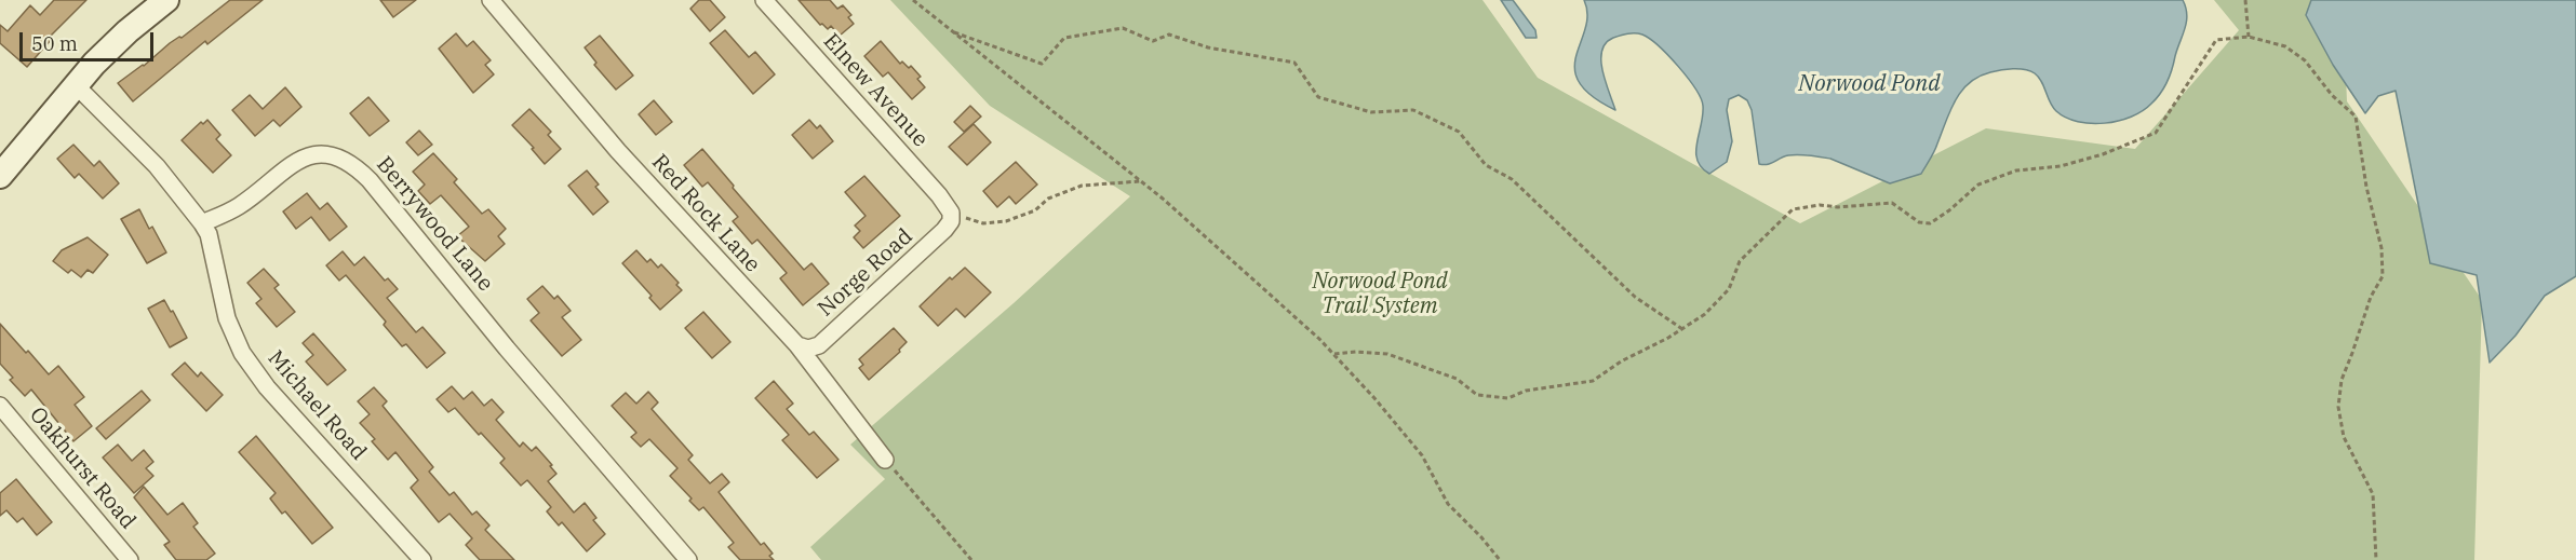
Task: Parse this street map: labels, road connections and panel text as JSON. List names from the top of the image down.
{
  "streets": {
    "street": [
      "Elnew Avenue",
      "Red Rock Lane",
      "Berrywood Lane",
      "Norge Road",
      "Michael Road",
      "Oakhurst Road"
    ]
  },
  "crossings": [
    ["Elnew Avenue", "Norge Road"],
    ["Red Rock Lane", "Norge Road"],
    ["Berrywood Lane", "Michael Road"]
  ],
  "water": ["Norwood Pond"],
  "parks": ["Norwood Pond Trail System"],
  "scale_bar": "50 m"
}
